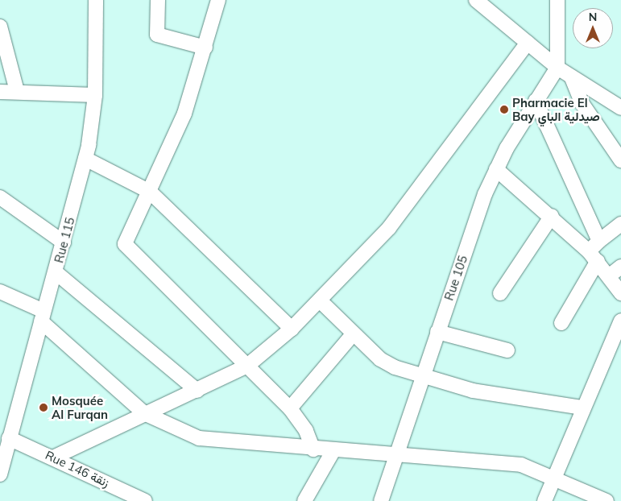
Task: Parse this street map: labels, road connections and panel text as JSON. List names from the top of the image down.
{
  "streets": {
    "street": ["Rue 115", "Rue 105", "Rue 146 زنقة"]
  },
  "crossings": [
    ["Rue 115", "Rue 146 زنقة"]
  ],
  "places": ["Pharmacie El Bay صيدلية الباي", "Mosquée Al Furqan"],
  "north": "top"
}
